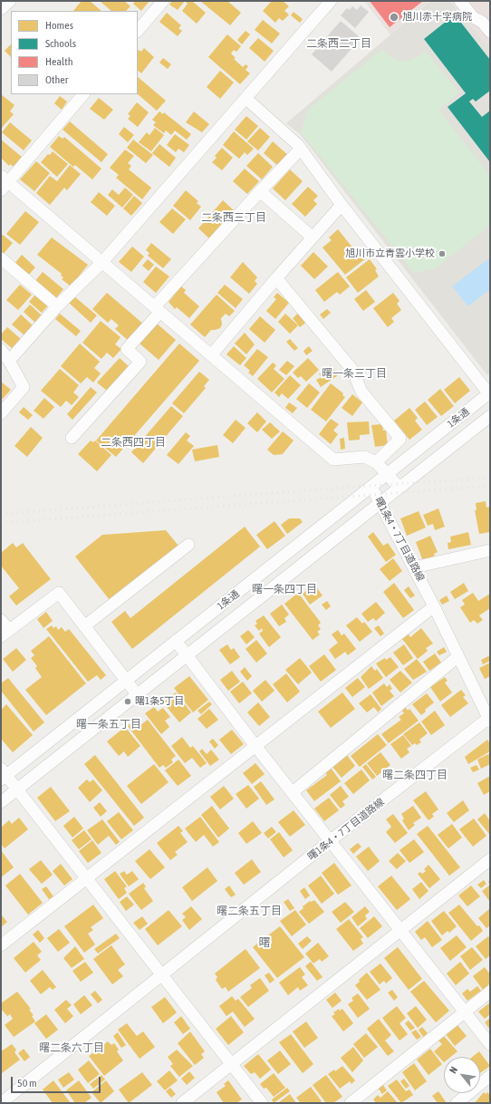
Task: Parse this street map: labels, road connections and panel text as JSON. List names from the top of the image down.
{
  "streets": {
    "street": ["1条通", "曙1条4・7丁目道路線"]
  },
  "crossings": [
    ["1条通", "曙1条4・7丁目道路線"]
  ],
  "districts": [
    "二条西二丁目",
    "二条西三丁目",
    "曙一条三丁目",
    "二条西四丁目",
    "曙一条四丁目",
    "曙一条五丁目",
    "曙二条四丁目",
    "曙二条五丁目",
    "曙",
    "曙二条六丁目"
  ],
  "places": ["旭川赤十字病院", "旭川市立青雲小学校", "曙1条5丁目"],
  "legend": [
    "Homes",
    "Schools",
    "Health",
    "Other"
  ],
  "scale_bar": "50 m",
  "north": "top left"
}
